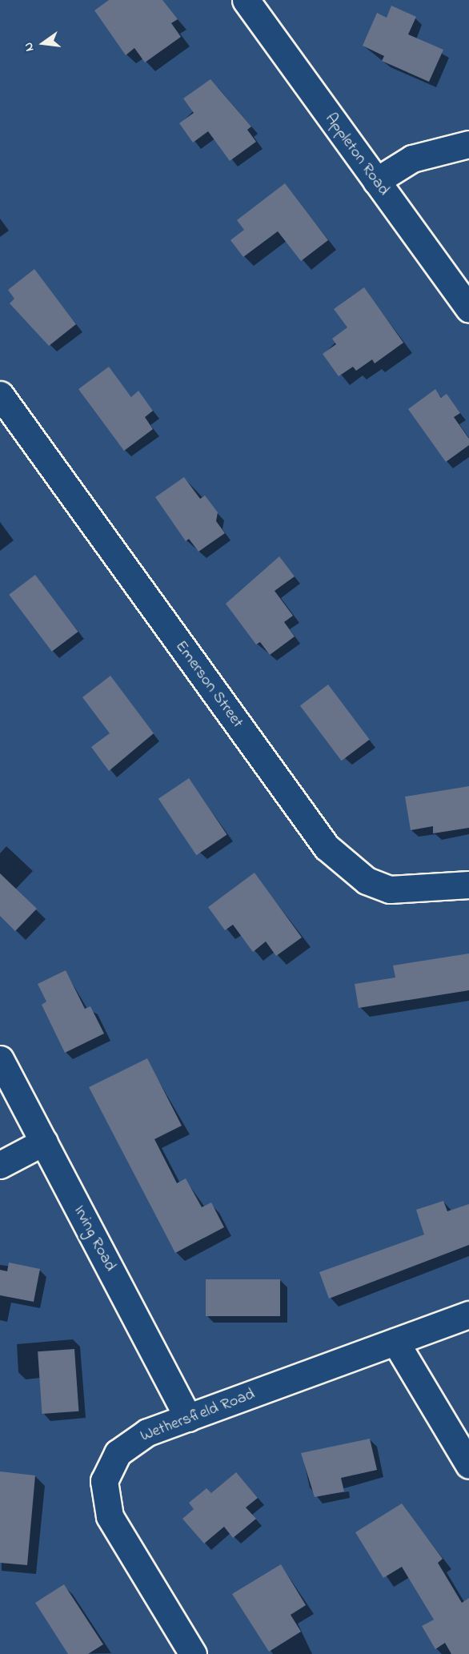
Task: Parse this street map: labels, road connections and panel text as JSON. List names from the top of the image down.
{
  "streets": {
    "street": [
      "Appleton Road",
      "Emerson Street",
      "Irving Road",
      "Wethersfield Road"
    ]
  },
  "crossings": [
    ["Irving Road", "Wethersfield Road"]
  ],
  "north": "left"
}
